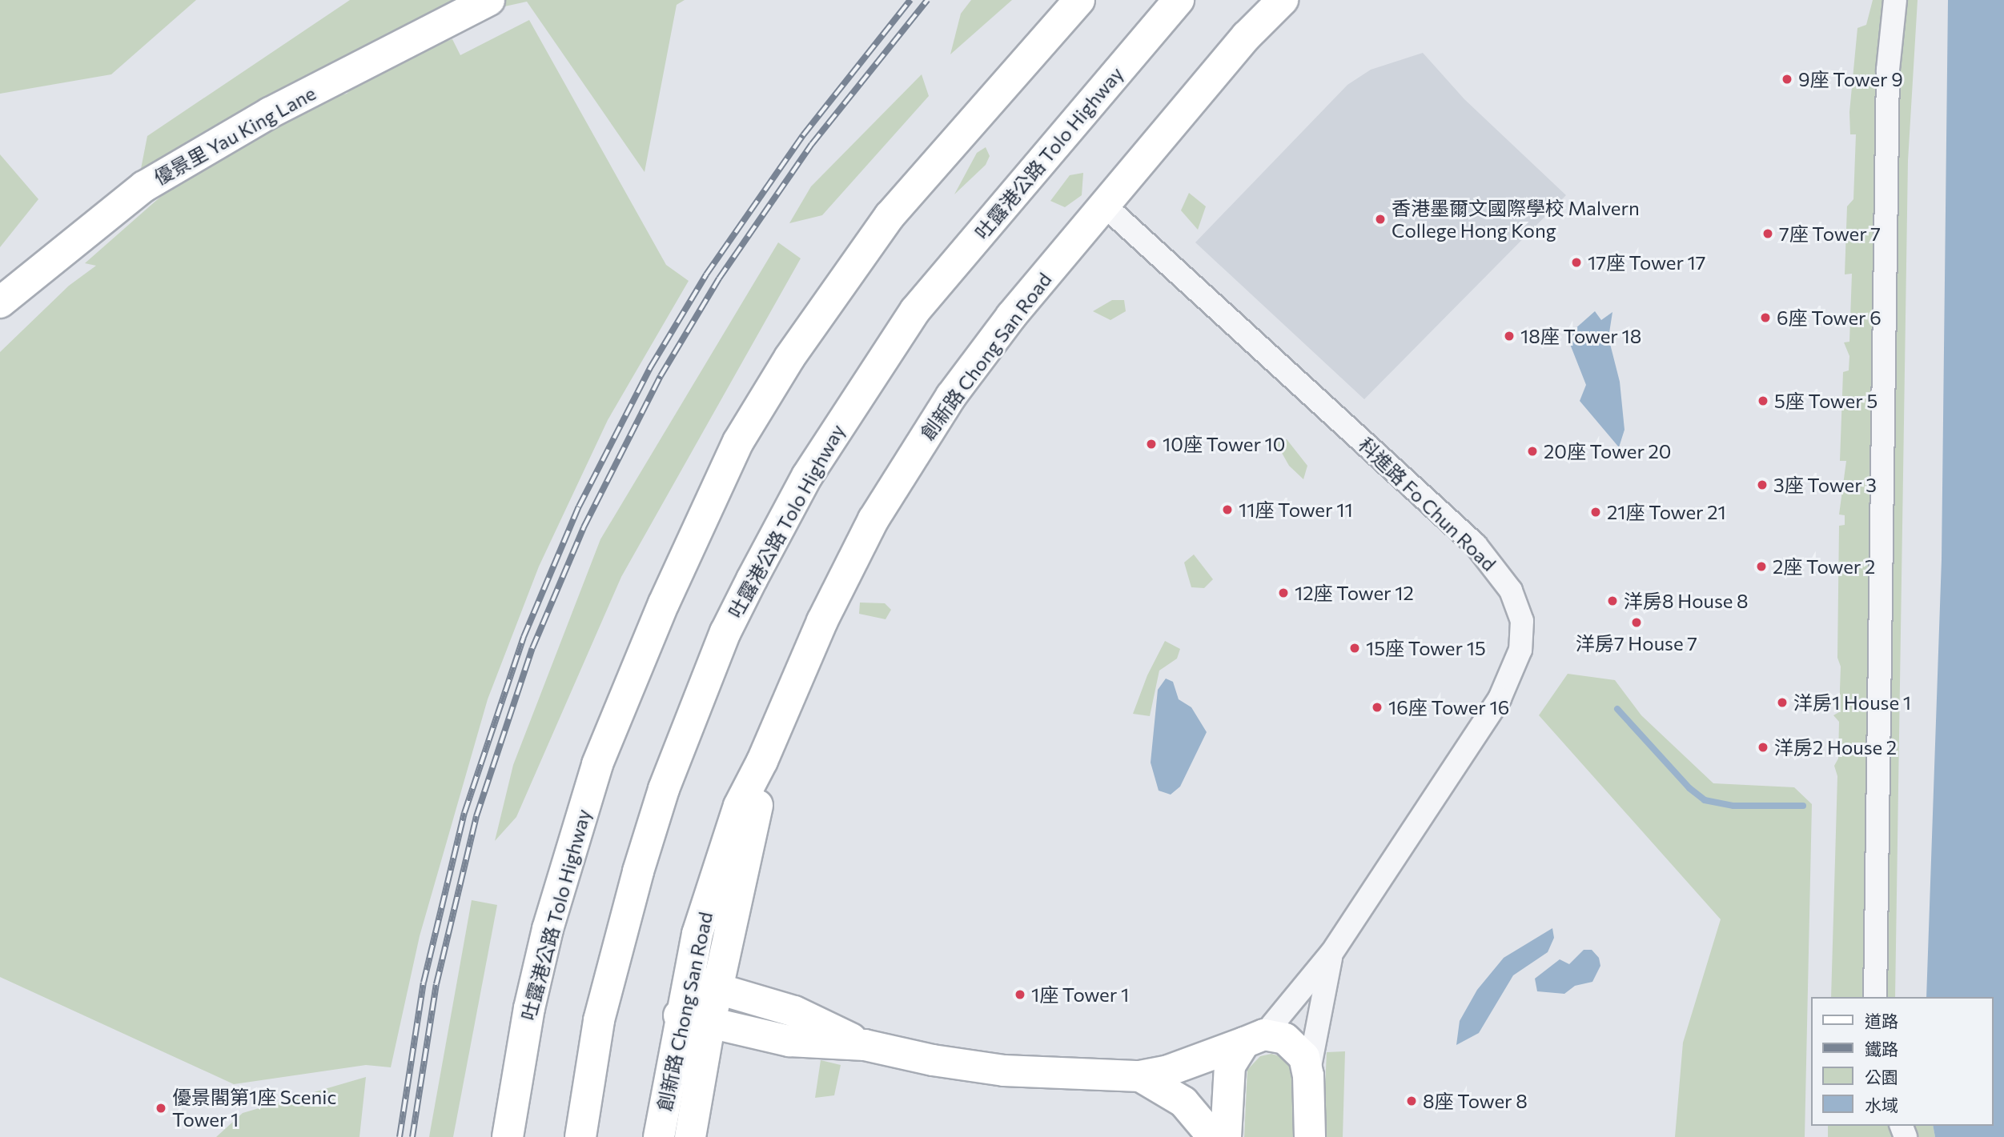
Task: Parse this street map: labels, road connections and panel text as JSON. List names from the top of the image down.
{
  "streets": {
    "main road": [
      "優景里 Yau King Lane",
      "吐露港公路 Tolo Highway",
      "創新路 Chong San Road",
      "科進路 Fo Chun Road"
    ]
  },
  "crossings": [
    ["創新路 Chong San Road", "科進路 Fo Chun Road"]
  ],
  "places": [
    "9座 Tower 9",
    "香港墨爾文國際學校 Malvern College Hong Kong",
    "7座 Tower 7",
    "17座 Tower 17",
    "6座 Tower 6",
    "18座 Tower 18",
    "5座 Tower 5",
    "10座 Tower 10",
    "20座 Tower 20",
    "3座 Tower 3",
    "11座 Tower 11",
    "21座 Tower 21",
    "2座 Tower 2",
    "12座 Tower 12",
    "洋房8 House 8",
    "洋房7 House 7",
    "15座 Tower 15",
    "洋房1 House 1",
    "16座 Tower 16",
    "洋房2 House 2",
    "1座 Tower 1",
    "8座 Tower 8",
    "優景閣第1座 Scenic Tower 1"
  ],
  "legend": [
    "道路",
    "鐵路",
    "公園",
    "水域"
  ]
}
